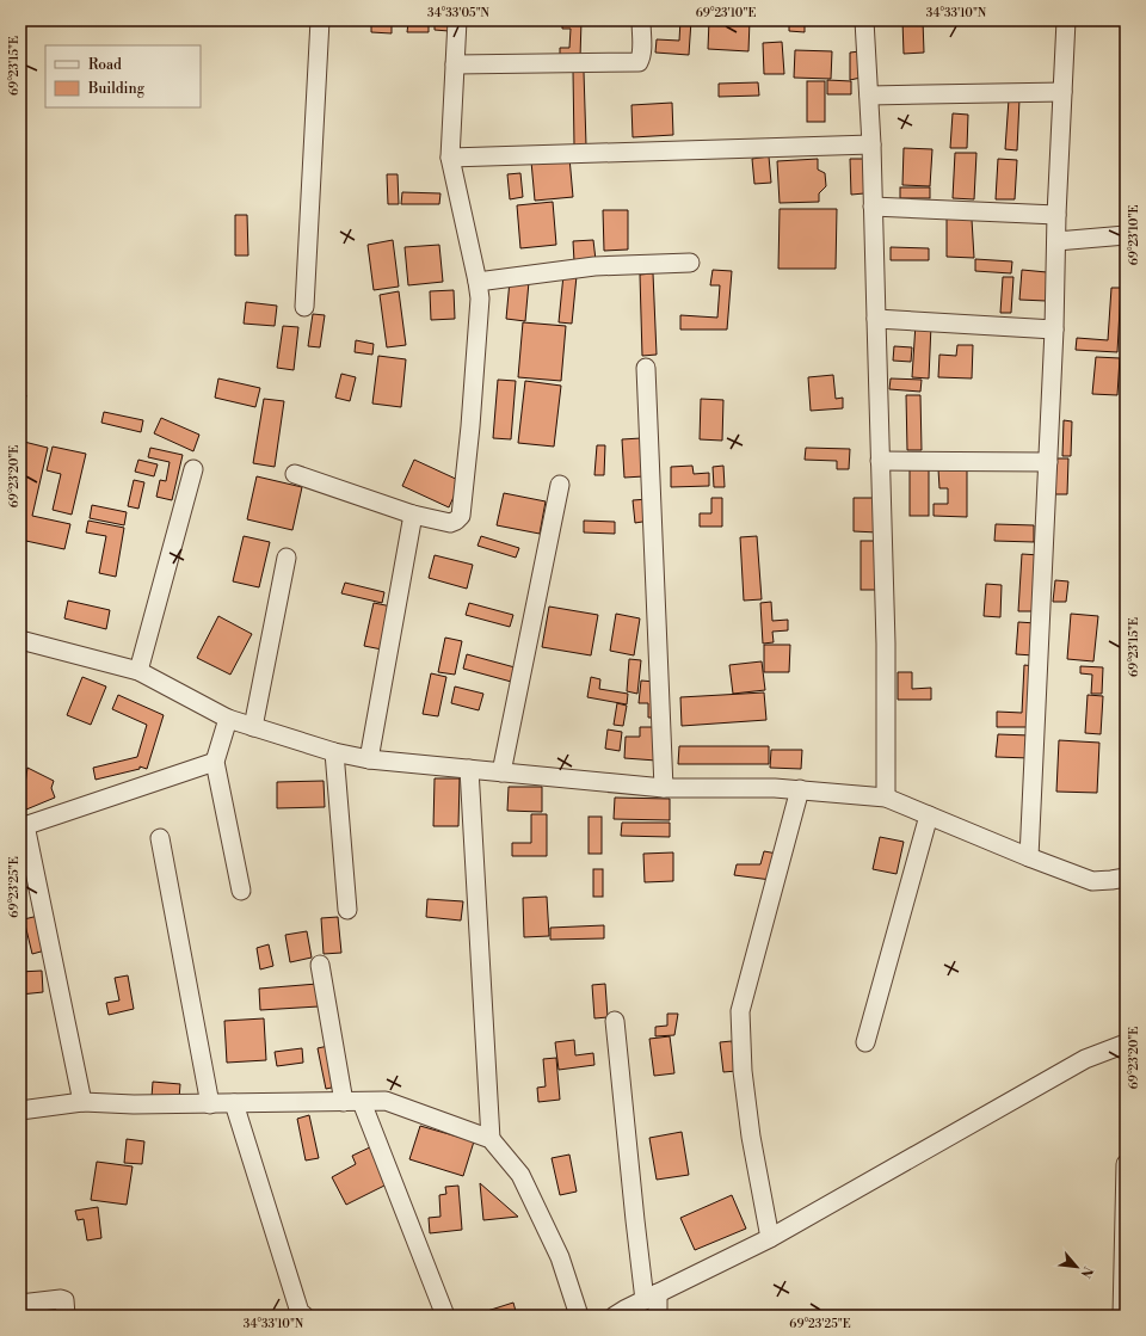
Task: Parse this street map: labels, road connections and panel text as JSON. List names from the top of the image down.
{
  "legend": ["Road", "Building"],
  "north": "bottom right",
  "coordinates": [
    "34°33'05\"N",
    "69°23'10\"E",
    "34°33'10\"N",
    "69°23'15\"E",
    "69°23'20\"E",
    "69°23'25\"E"
  ]
}
